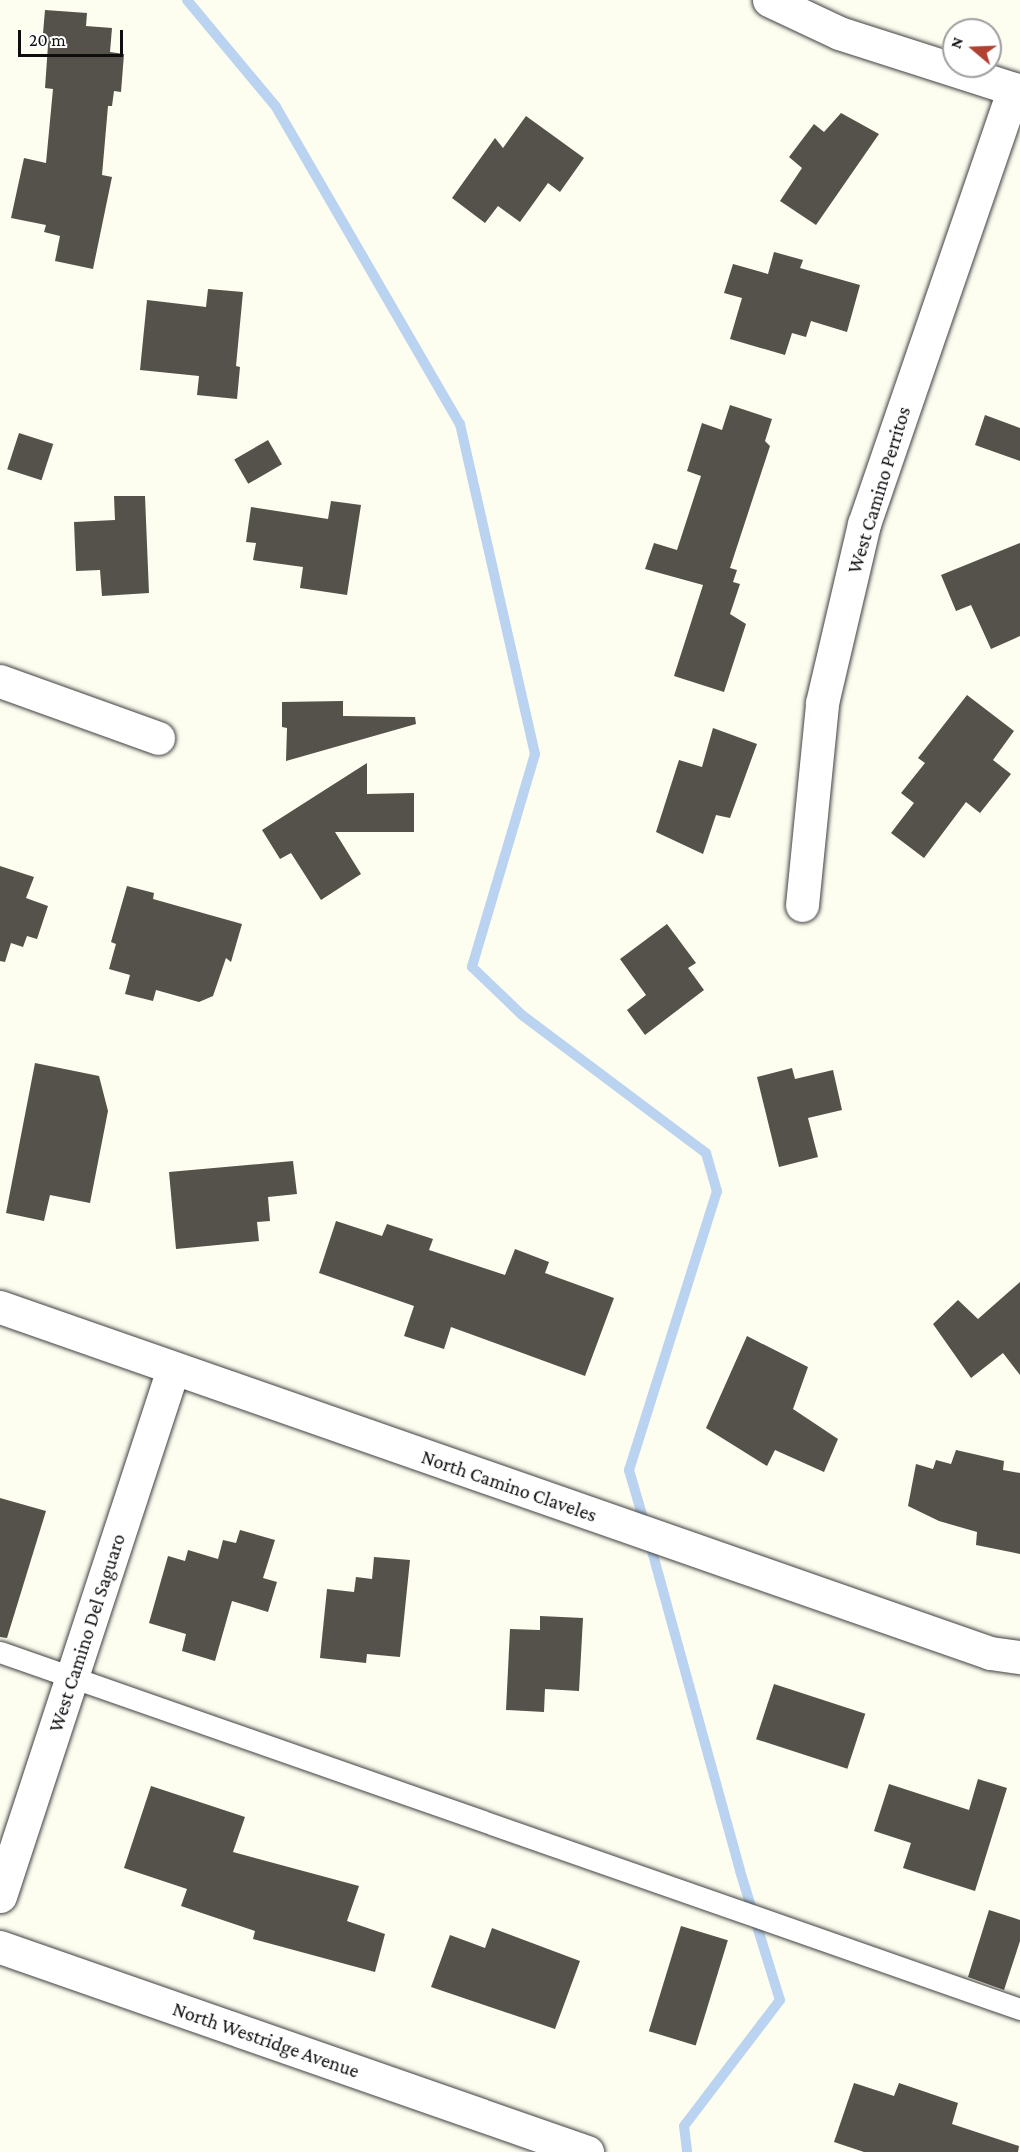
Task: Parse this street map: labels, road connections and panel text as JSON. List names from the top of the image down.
{
  "streets": {
    "street": [
      "West Camino Perritos",
      "North Camino Claveles",
      "West Camino Del Saguaro",
      "North Westridge Avenue"
    ]
  },
  "crossings": [
    ["North Camino Claveles", "West Camino Del Saguaro"]
  ],
  "scale_bar": "20 m",
  "north": "left"
}
